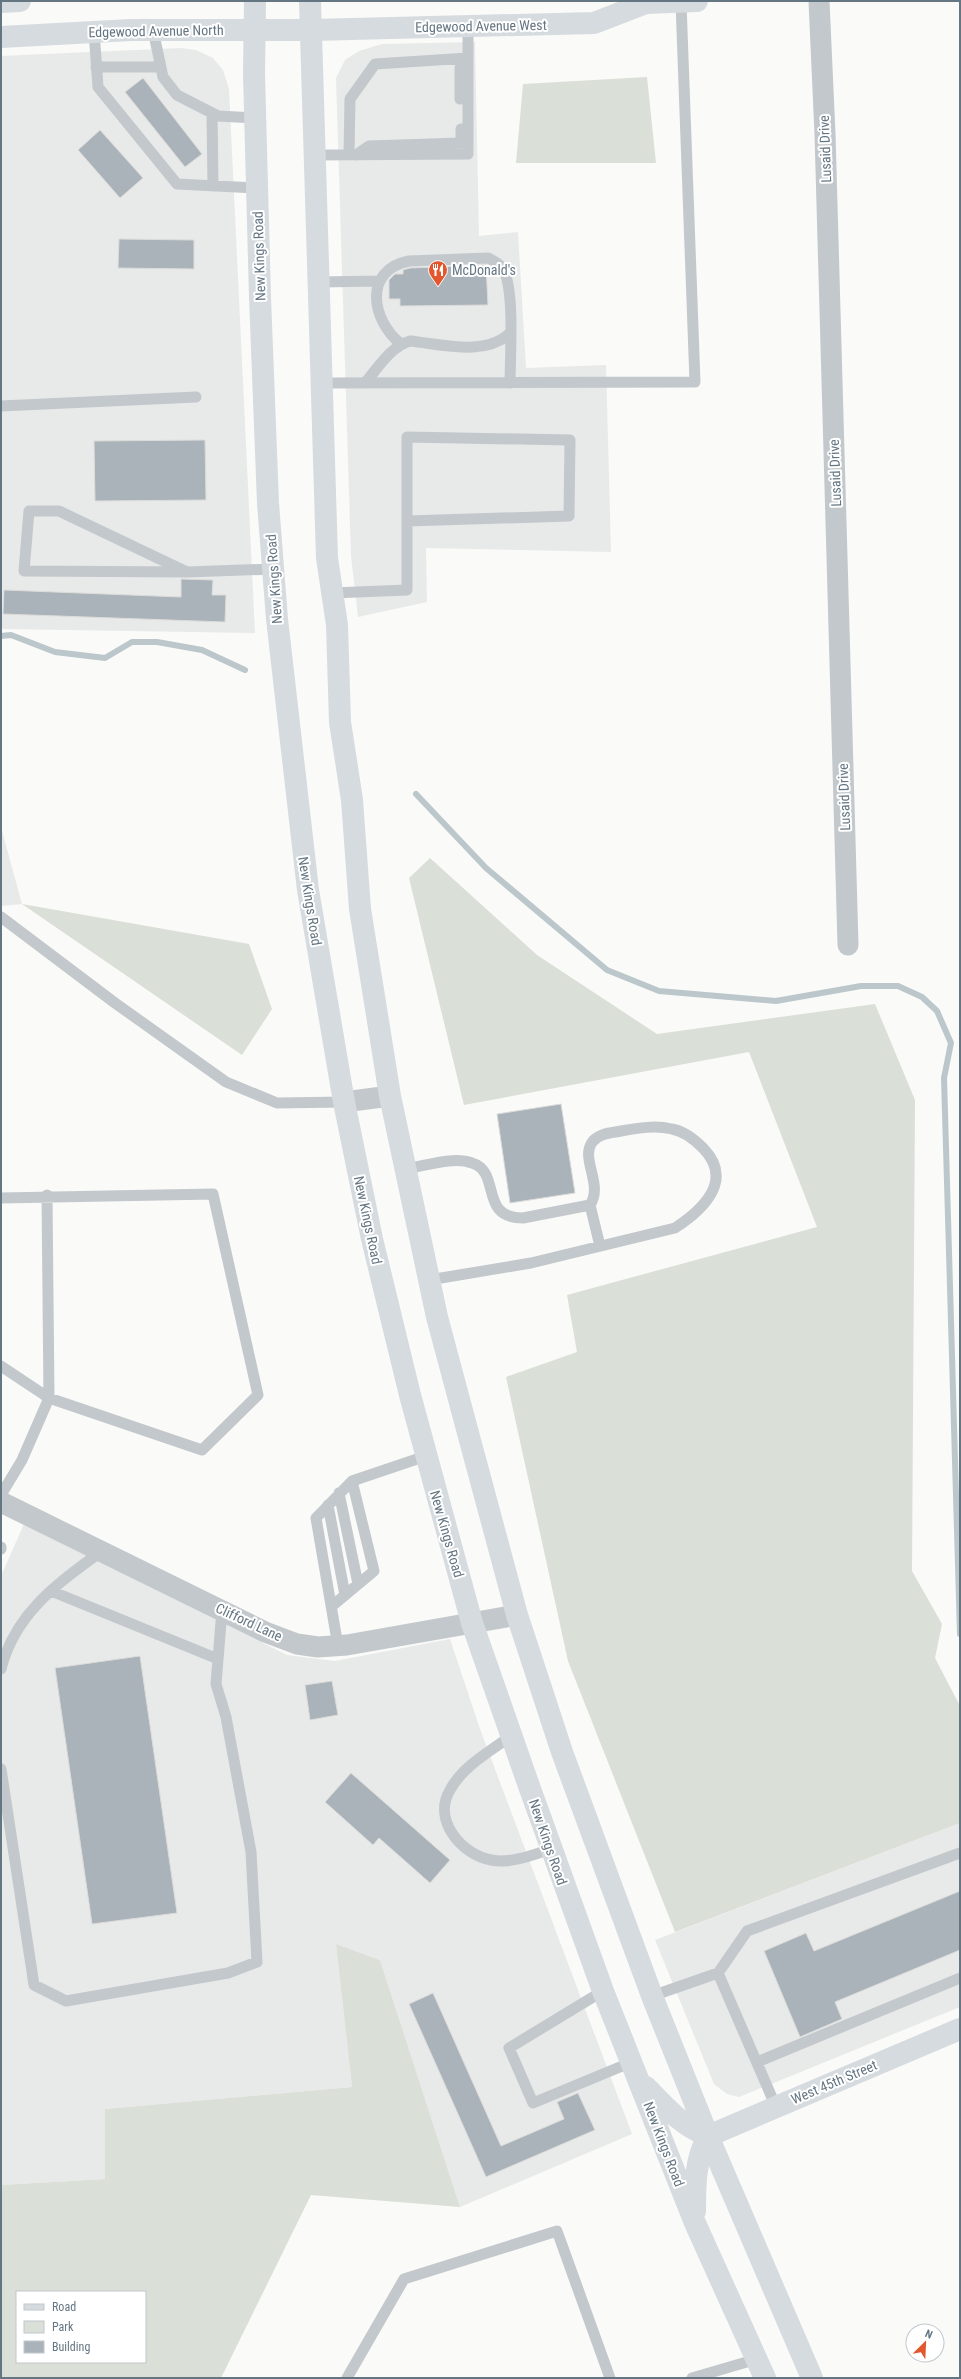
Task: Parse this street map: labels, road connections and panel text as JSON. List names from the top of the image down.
{
  "streets": {
    "main road": [
      "Edgewood Avenue West",
      "Edgewood Avenue North",
      "New Kings Road",
      "West 45th Street"
    ],
    "street": ["Lusaid Drive", "Clifford Lane"]
  },
  "crossings": [
    ["Edgewood Avenue West", "Edgewood Avenue North"],
    ["Edgewood Avenue North", "New Kings Road"],
    ["New Kings Road", "Clifford Lane"]
  ],
  "places": {
    "restaurant": ["McDonald's"]
  },
  "legend": ["Road", "Park", "Building"],
  "north": "top right"
}
